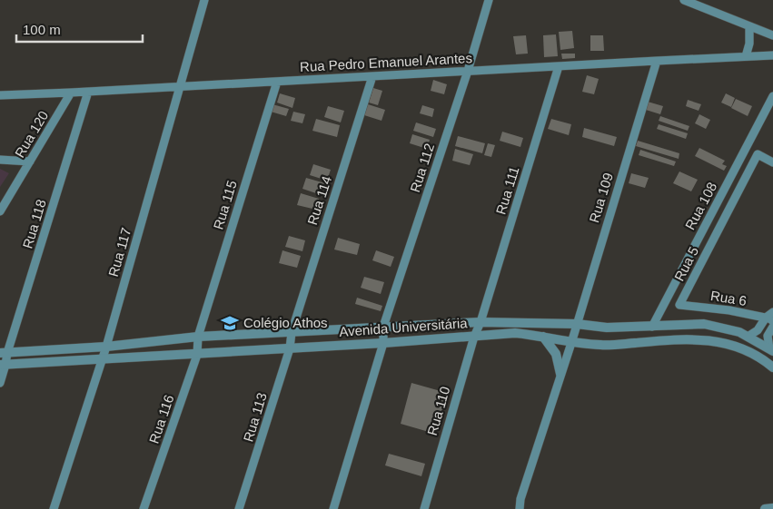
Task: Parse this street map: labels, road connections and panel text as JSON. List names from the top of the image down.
{
  "streets": {
    "street": [
      "Rua Pedro Emanuel Arantes",
      "Rua 120",
      "Rua 112",
      "Rua 111",
      "Rua 109",
      "Rua 114",
      "Rua 115",
      "Rua 108",
      "Rua 118",
      "Rua 117",
      "Rua 5",
      "Rua 6",
      "Avenida Universitária",
      "Rua 110",
      "Rua 113",
      "Rua 116"
    ]
  },
  "crossings": [
    ["Rua Pedro Emanuel Arantes", "Rua 120"],
    ["Rua Pedro Emanuel Arantes", "Rua 112"],
    ["Rua Pedro Emanuel Arantes", "Rua 111"],
    ["Rua Pedro Emanuel Arantes", "Rua 109"],
    ["Rua Pedro Emanuel Arantes", "Rua 114"],
    ["Rua Pedro Emanuel Arantes", "Rua 115"],
    ["Rua Pedro Emanuel Arantes", "Rua 118"],
    ["Rua Pedro Emanuel Arantes", "Rua 117"],
    ["Rua 112", "Avenida Universitária"],
    ["Rua 111", "Avenida Universitária"],
    ["Rua 111", "Rua 110"],
    ["Rua 109", "Avenida Universitária"],
    ["Rua 114", "Avenida Universitária"],
    ["Rua 114", "Rua 113"],
    ["Rua 115", "Avenida Universitária"],
    ["Rua 115", "Rua 116"],
    ["Rua 108", "Avenida Universitária"],
    ["Rua 118", "Avenida Universitária"],
    ["Rua 117", "Avenida Universitária"],
    ["Rua 5", "Rua 6"],
    ["Avenida Universitária", "Rua 110"],
    ["Avenida Universitária", "Rua 113"],
    ["Avenida Universitária", "Rua 116"]
  ],
  "places": {
    "school or university": ["Colégio Athos"]
  },
  "scale_bar": "100 m"
}
